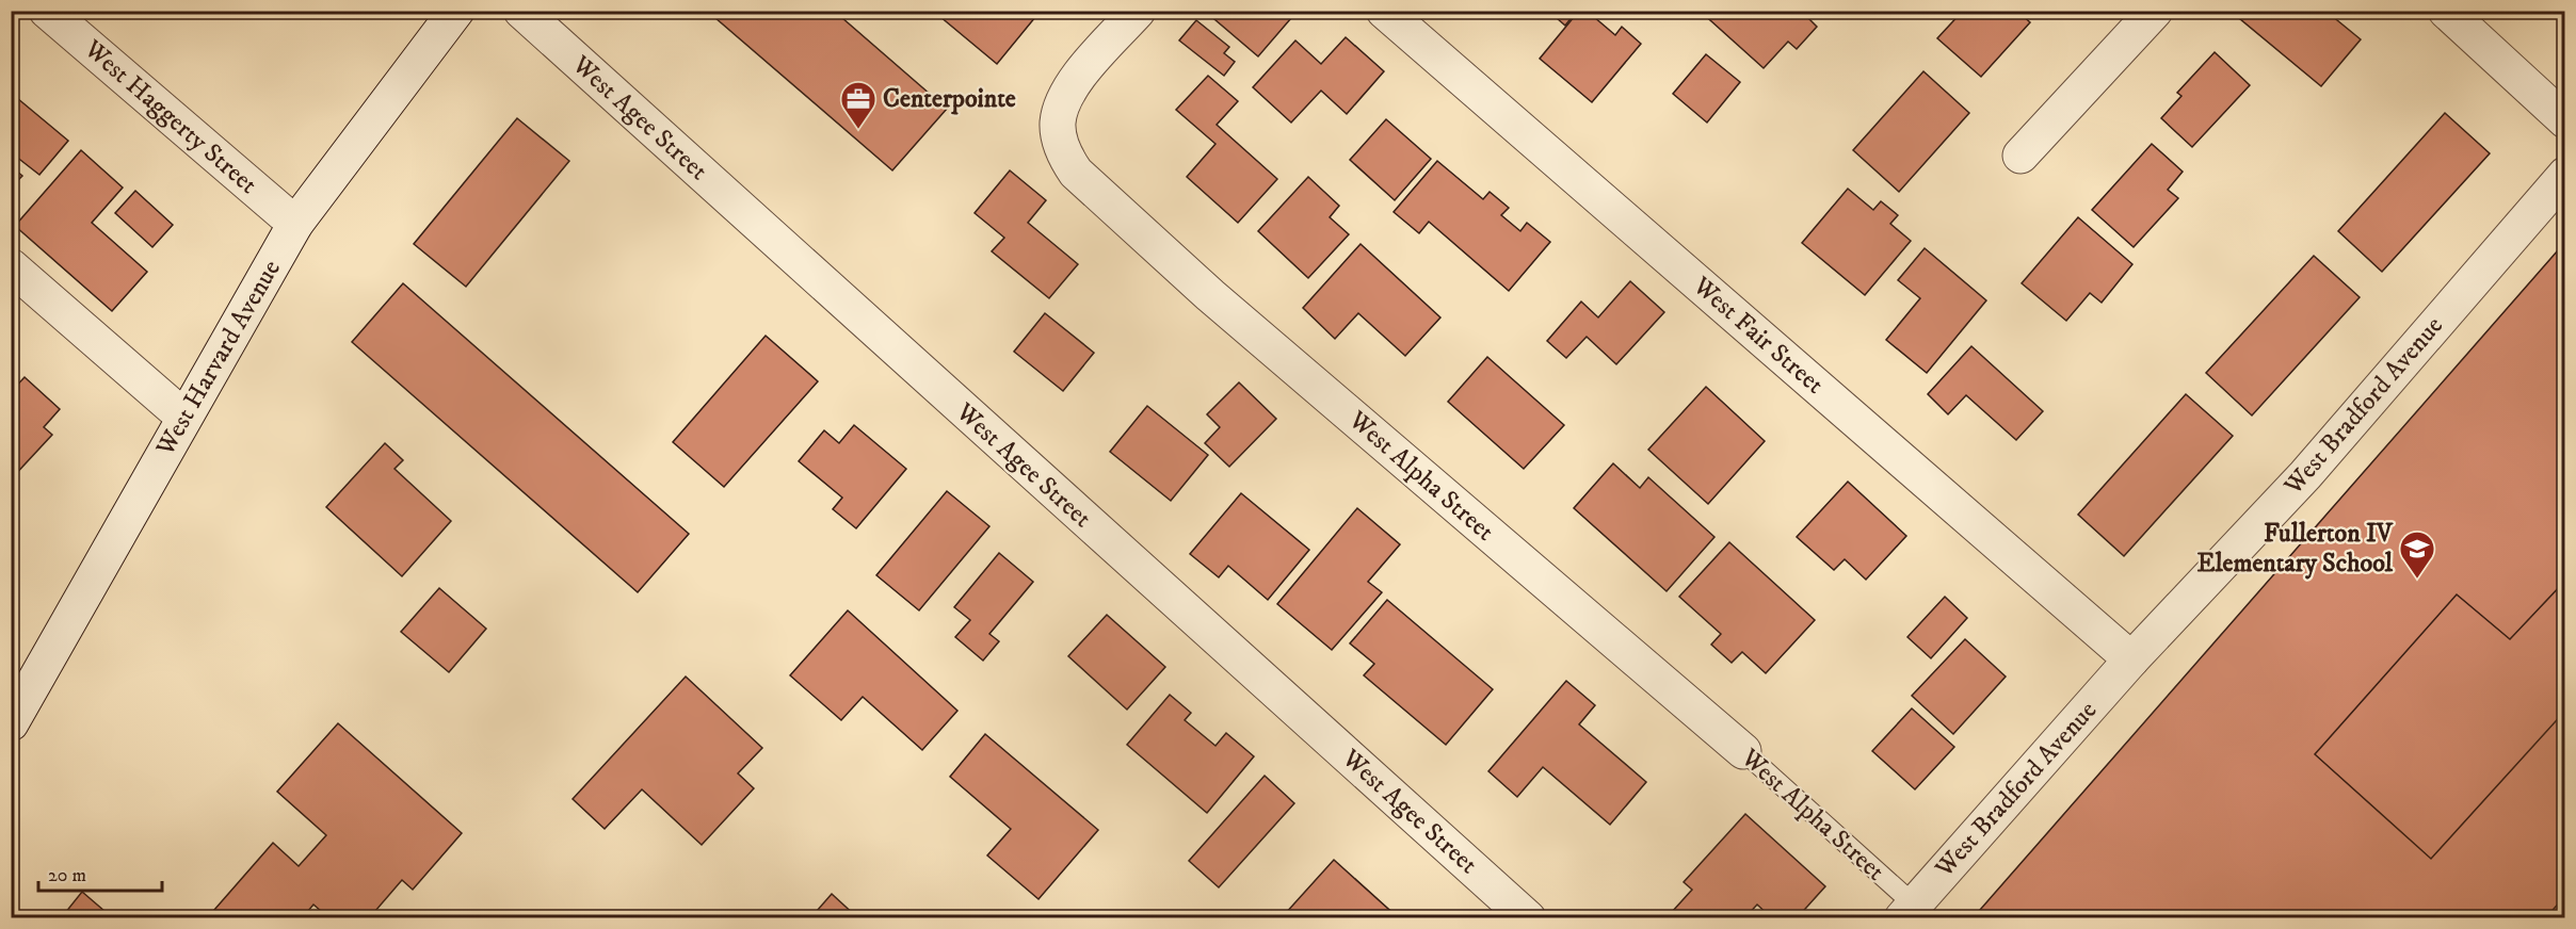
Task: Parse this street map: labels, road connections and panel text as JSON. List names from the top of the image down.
{
  "streets": {
    "street": [
      "West Haggerty Street",
      "West Agee Street",
      "West Fair Street",
      "West Harvard Avenue",
      "West Bradford Avenue",
      "West Alpha Street"
    ]
  },
  "crossings": [
    ["West Haggerty Street", "West Harvard Avenue"],
    ["West Fair Street", "West Bradford Avenue"],
    ["West Bradford Avenue", "West Alpha Street"]
  ],
  "places": {
    "office": ["Centerpointe"],
    "school or university": ["Fullerton IV Elementary School"]
  },
  "scale_bar": "20 m"
}
